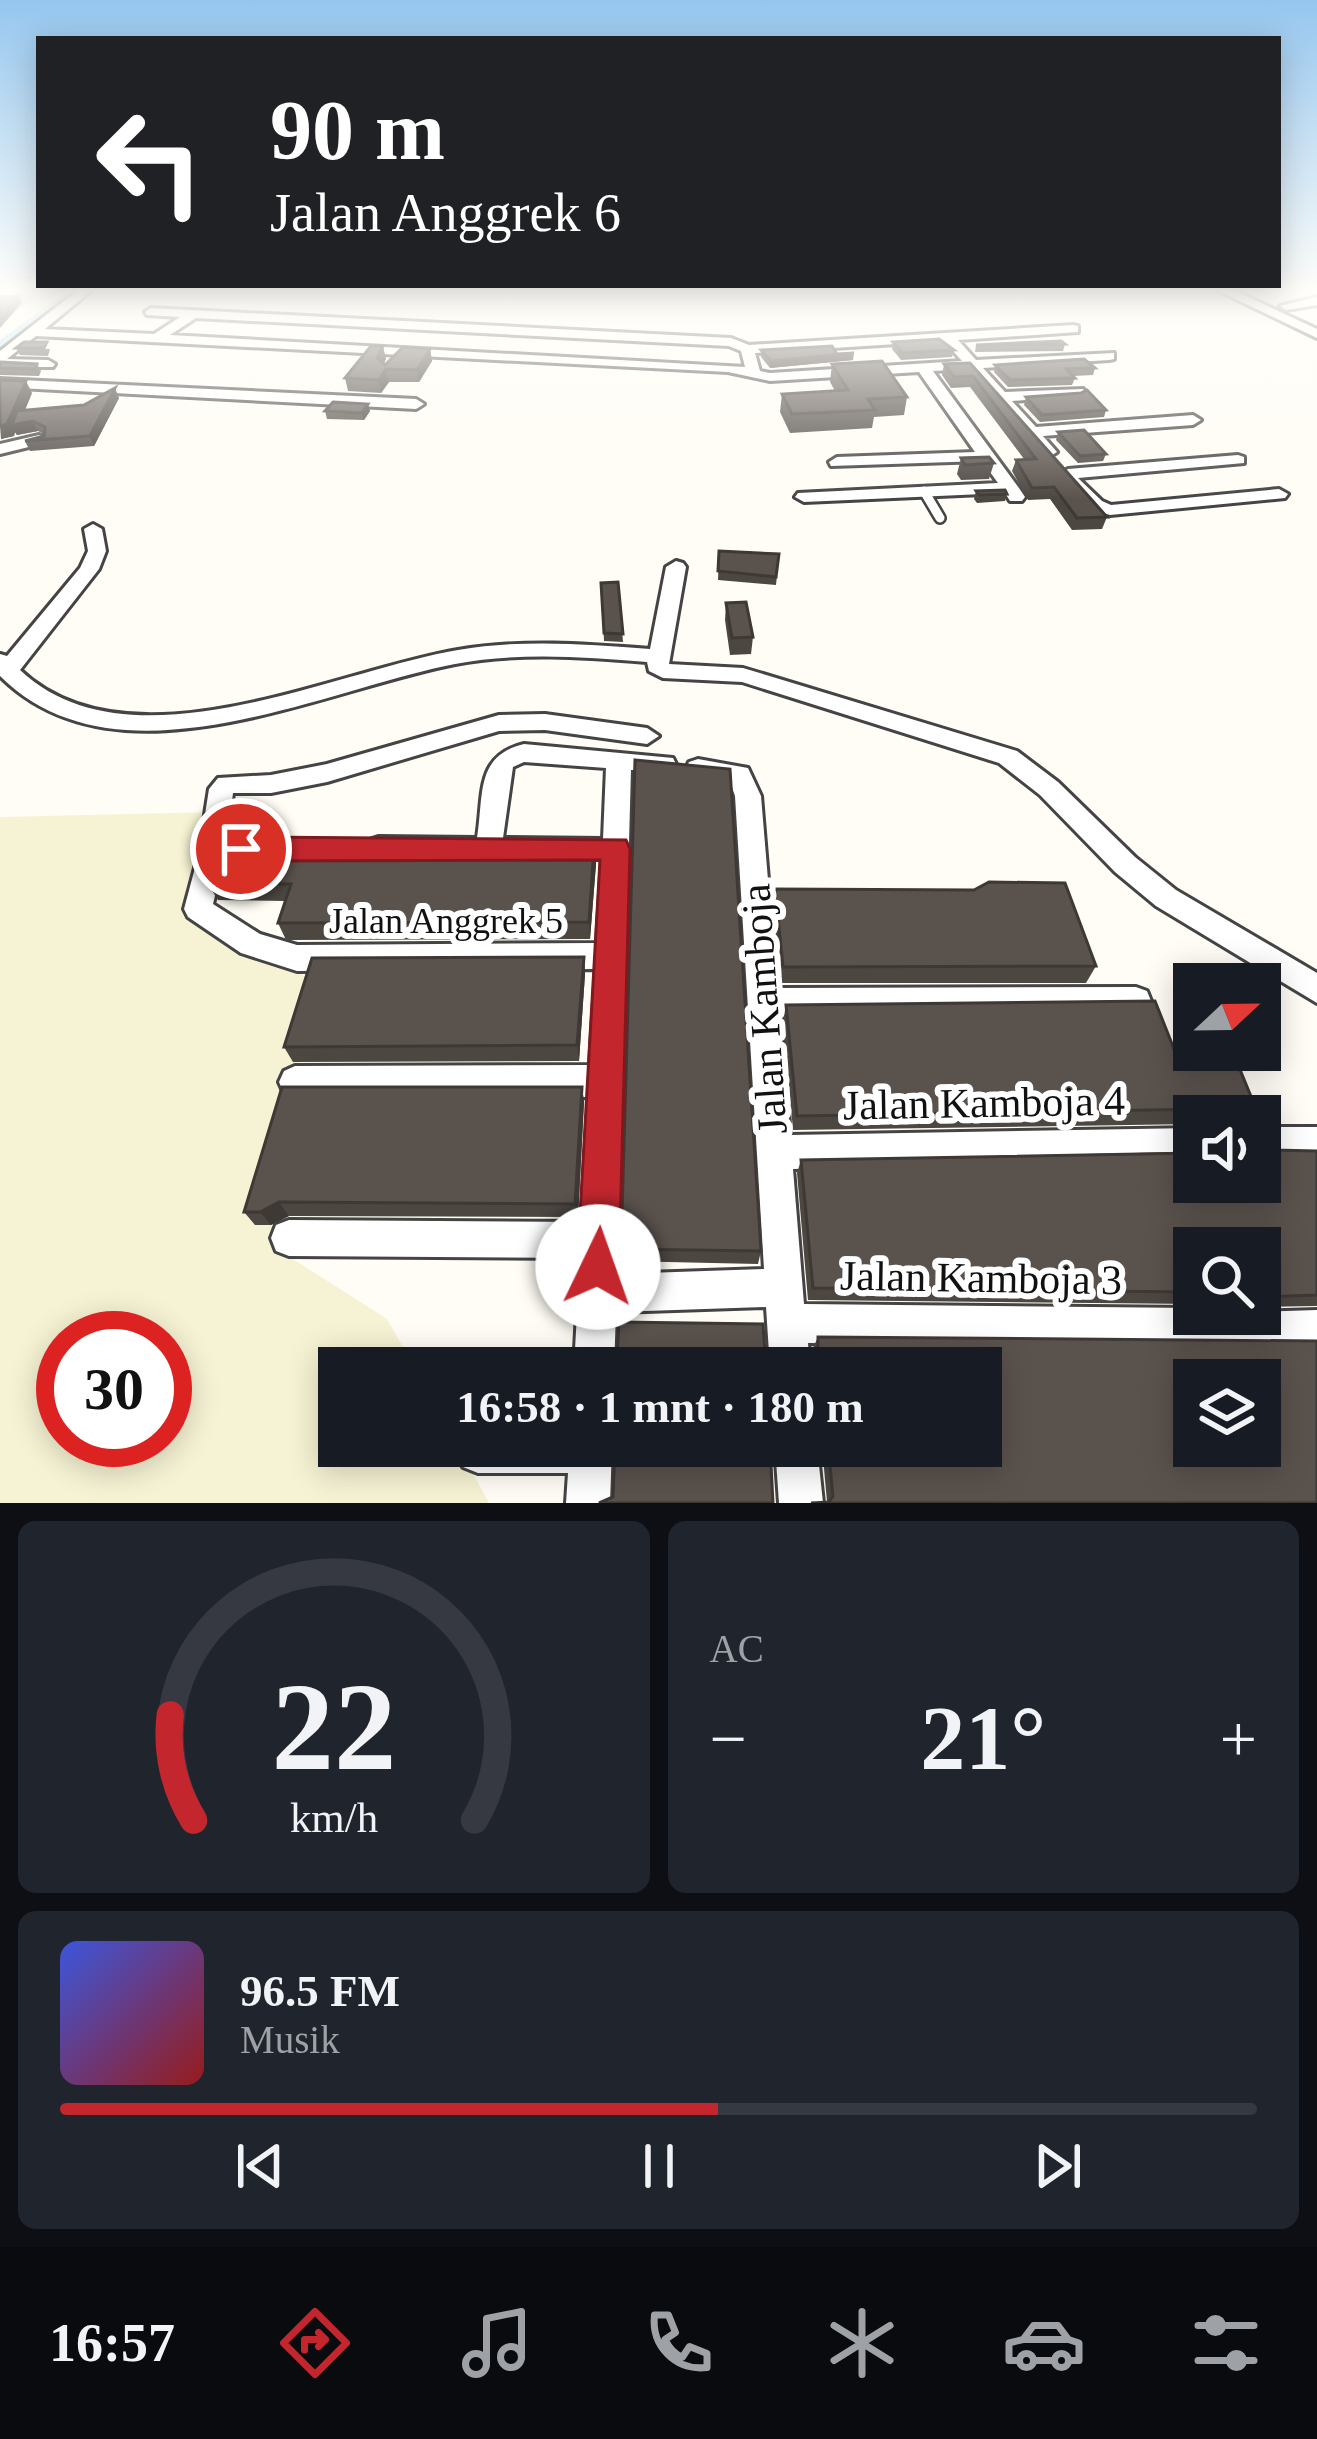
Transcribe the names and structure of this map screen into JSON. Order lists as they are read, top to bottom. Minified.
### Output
{"streets":{"street":["Jalan Anggrek 5","Jalan Kamboja","Jalan Kamboja 4","Jalan Kamboja 3"]},"crossings":[["Jalan Kamboja","Jalan Kamboja 4"],["Jalan Kamboja","Jalan Kamboja 3"]],"north":"right","page":{"turn":["90 m","Jalan Anggrek 6"],"limit":"30","trip":"16:58 · 1 mnt · 180 m","tile":"AC","heat":["−","21°","+"],"song":["96.5 FM","Musik"],"tabs":"16:57","gauge":["22","km/h"]}}
